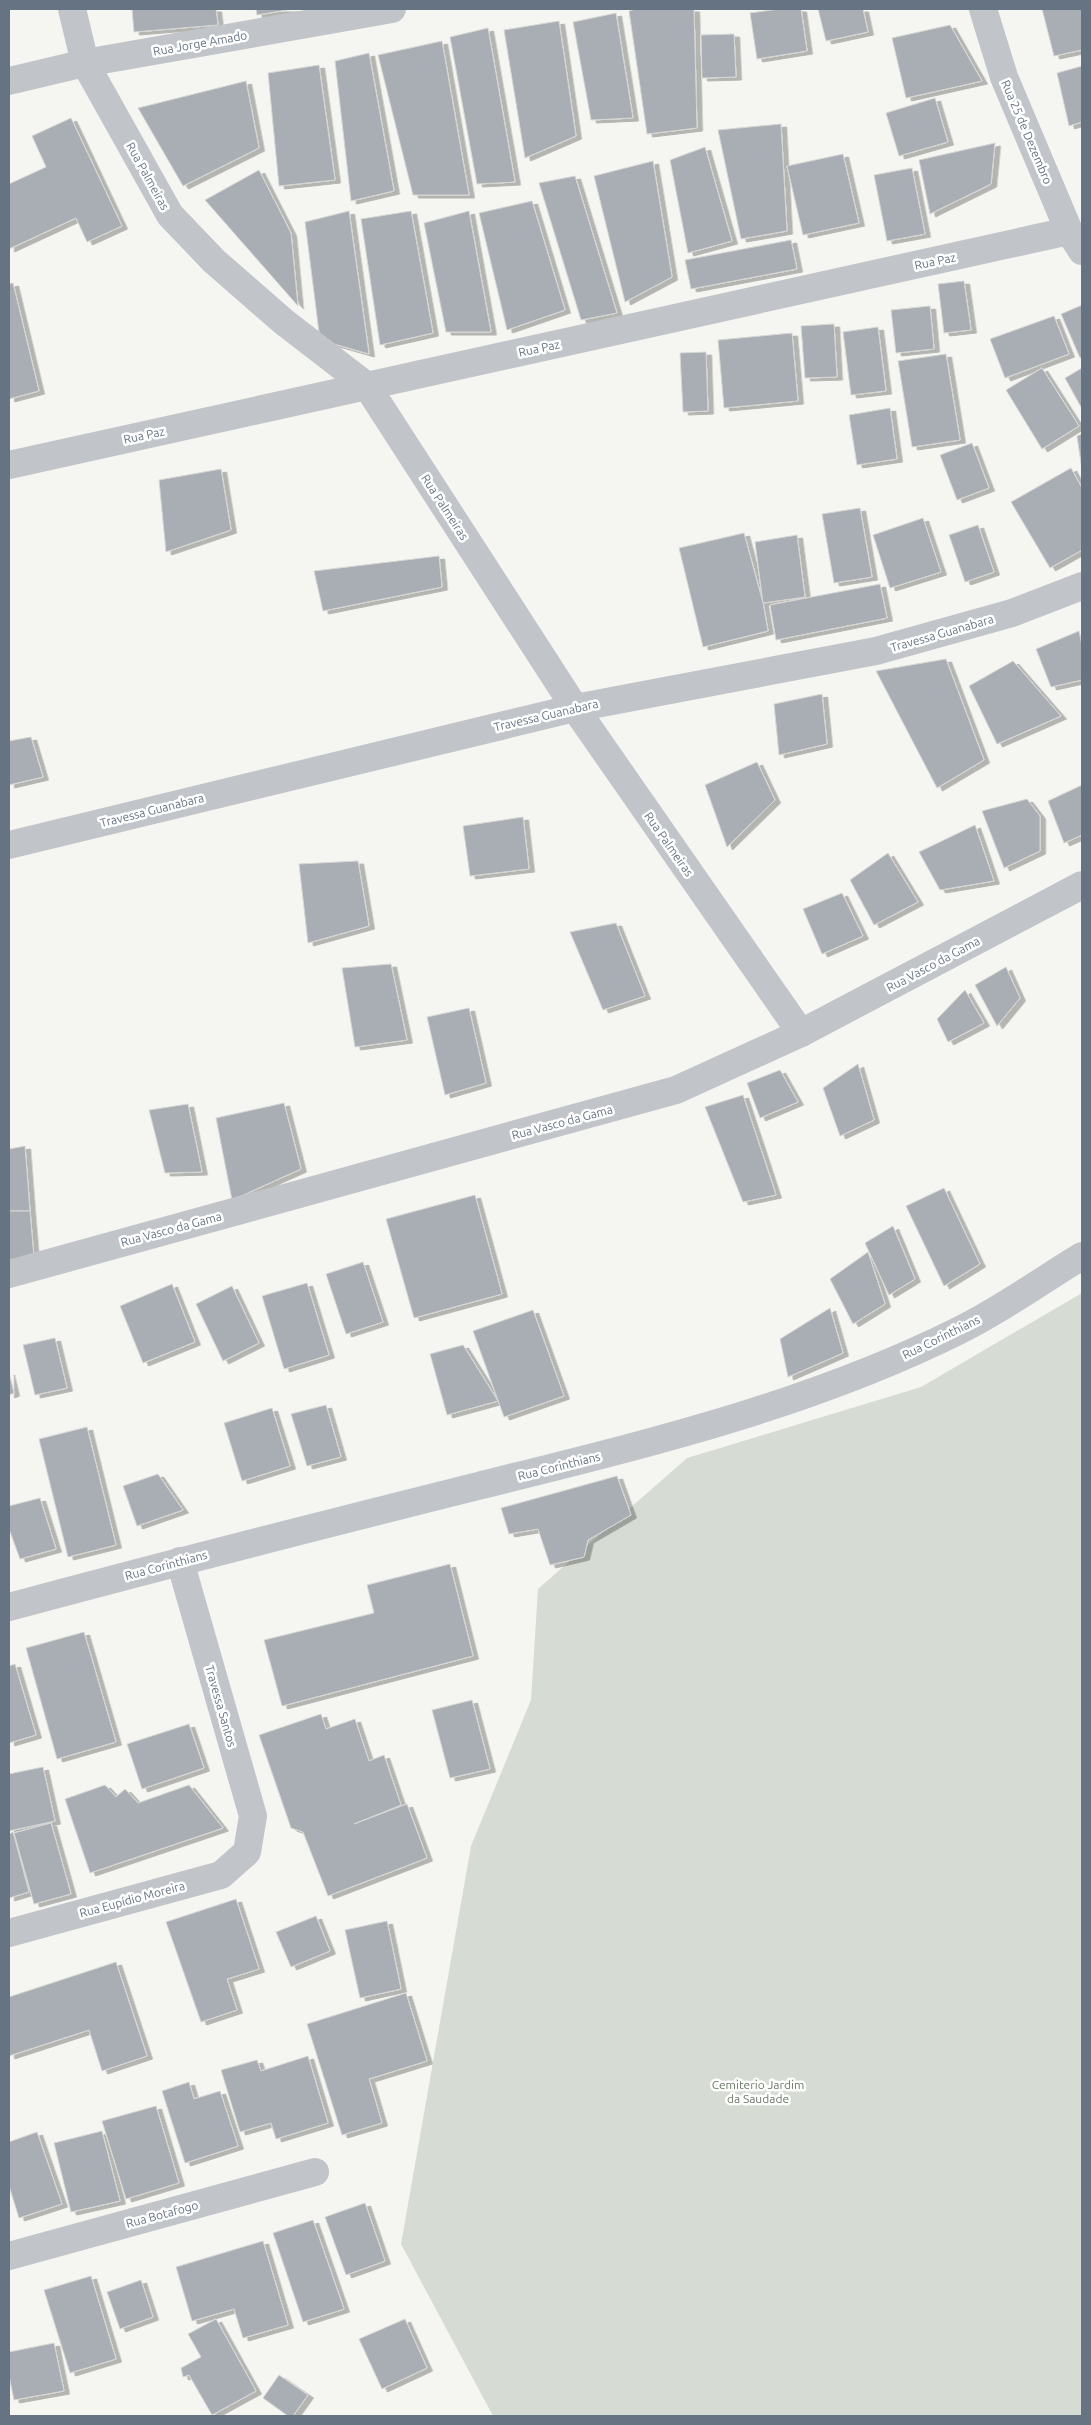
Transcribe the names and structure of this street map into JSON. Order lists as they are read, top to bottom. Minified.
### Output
{"streets":{"street":["Rua Jorge Amado","Rua 25 de Dezembro","Rua Palmeiras","Rua Paz","Travessa Guanabara","Rua Vasco da Gama","Rua Corinthians","Travessa Santos","Rua Eupídio Moreira","Rua Botafogo"]},"crossings":[["Rua Jorge Amado","Rua Palmeiras"],["Rua 25 de Dezembro","Rua Paz"],["Rua Palmeiras","Rua Paz"],["Rua Palmeiras","Travessa Guanabara"],["Rua Palmeiras","Rua Vasco da Gama"],["Rua Corinthians","Travessa Santos"],["Travessa Santos","Rua Eupídio Moreira"]],"parks":["Cemiterio Jardim da Saudade"]}
